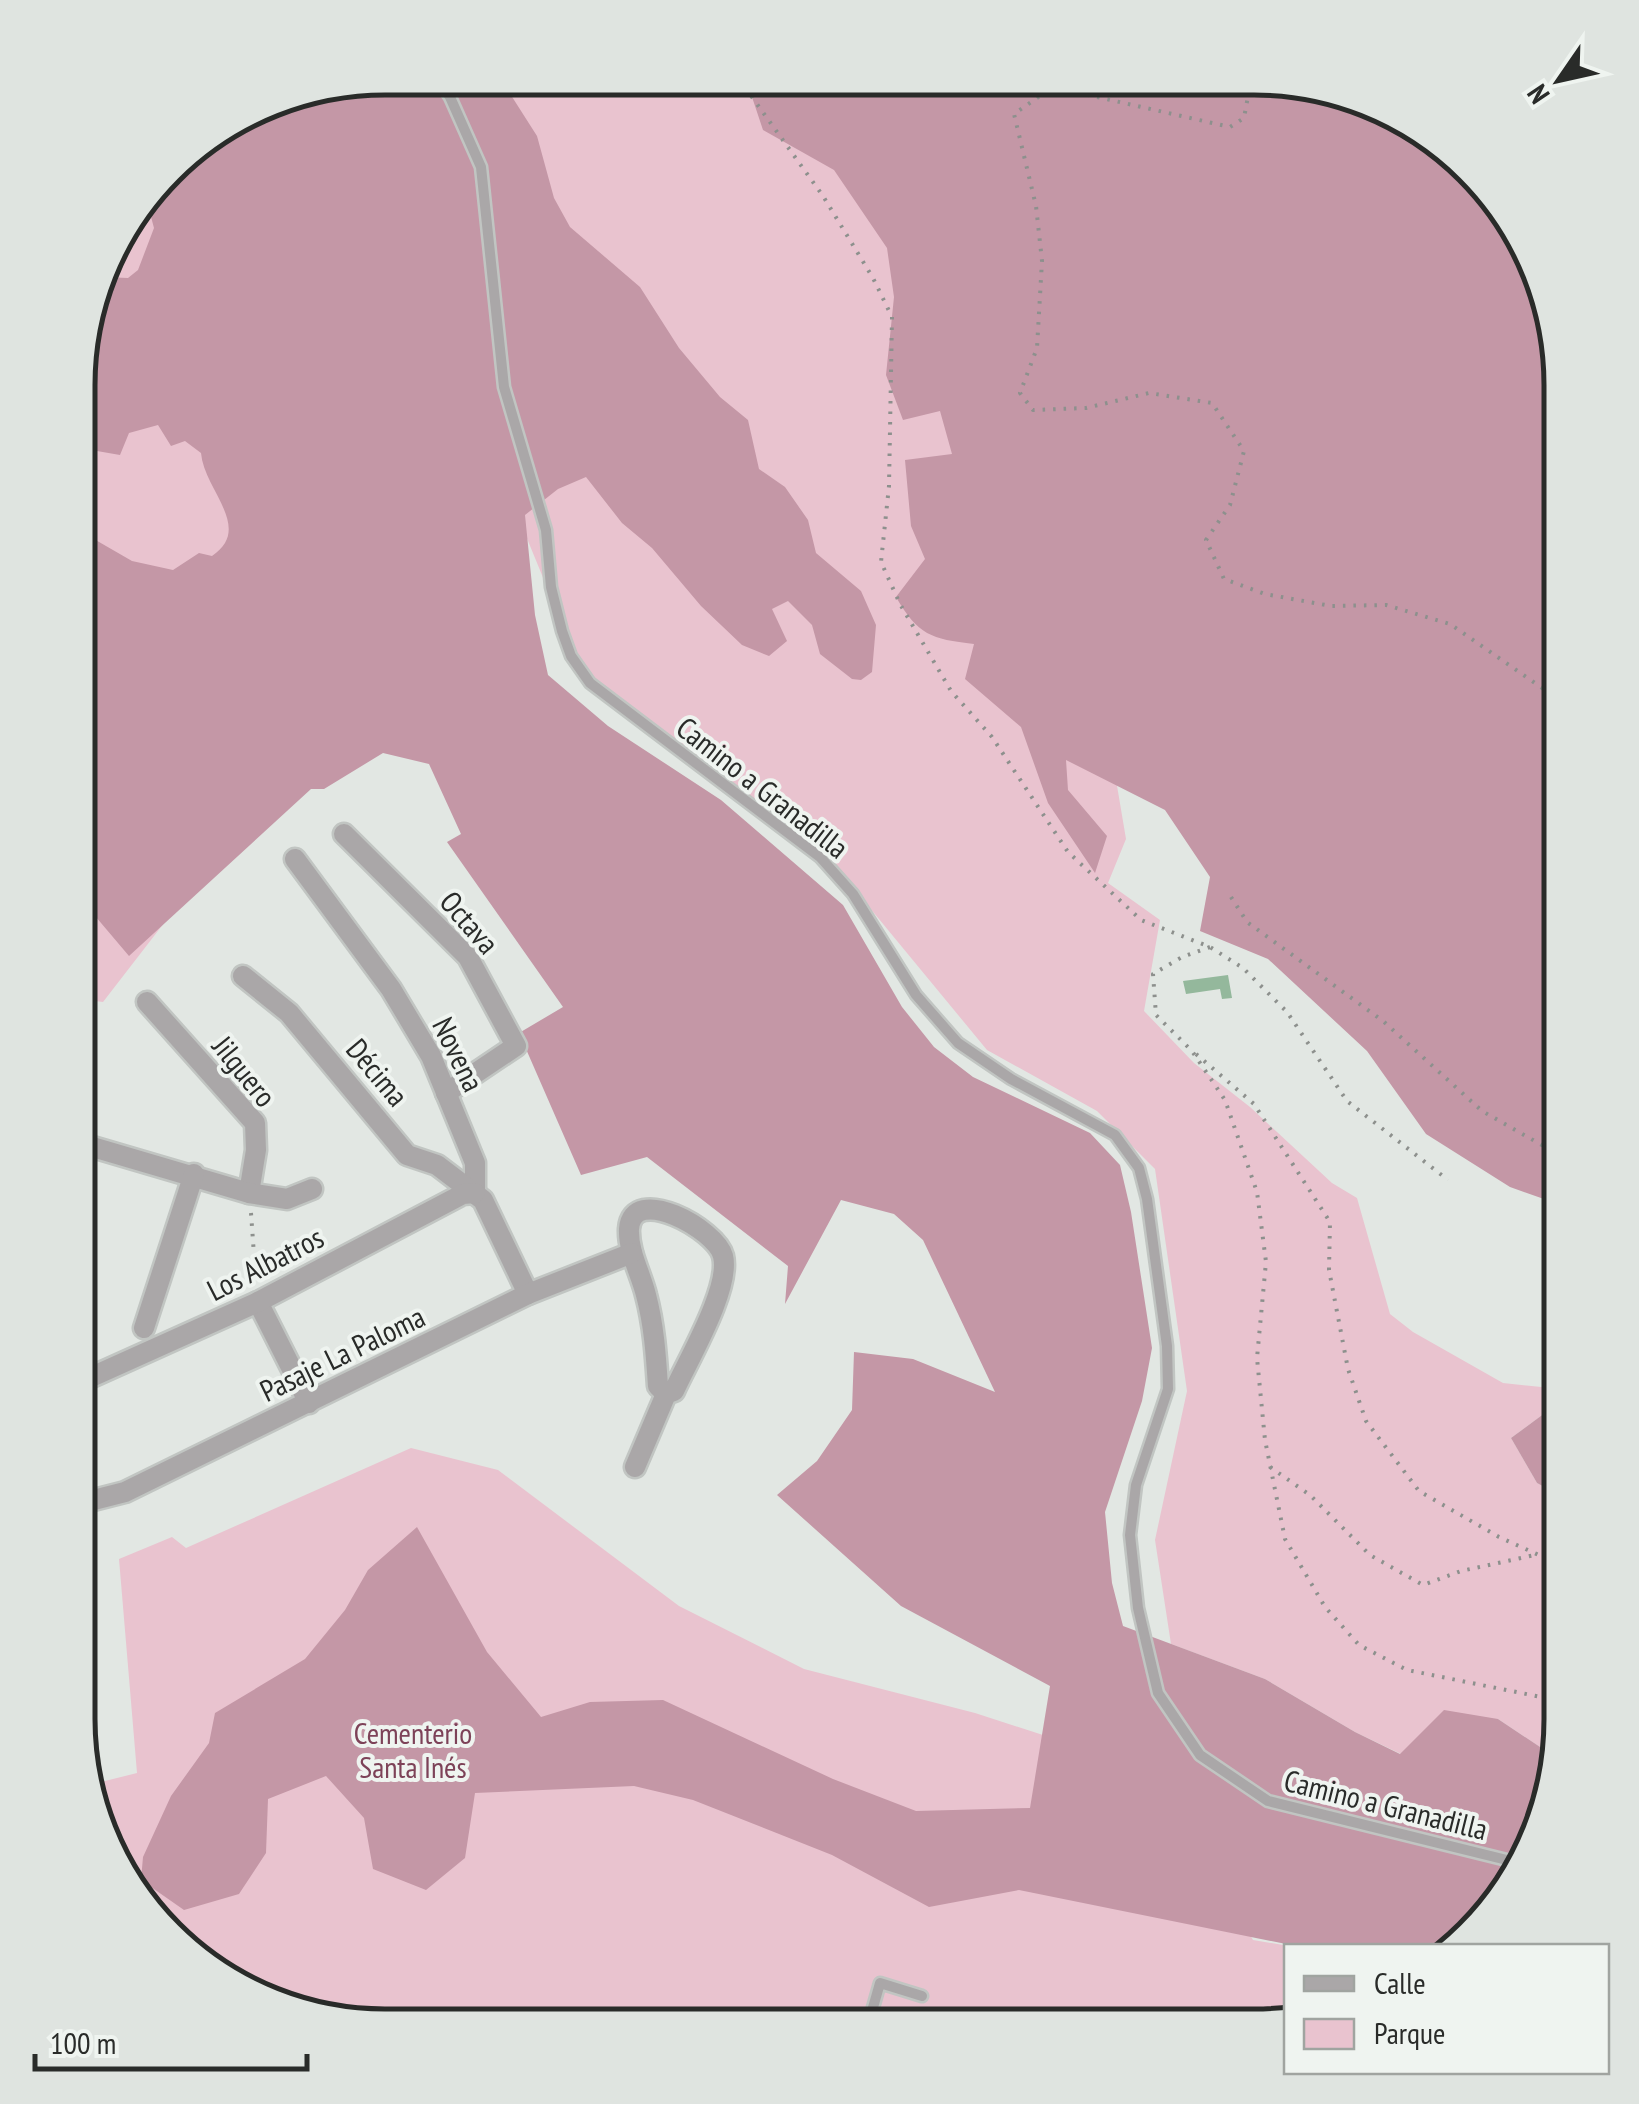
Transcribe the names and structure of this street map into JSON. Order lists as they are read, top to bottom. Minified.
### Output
{"streets":{"street":["Octava","Novena","Jilguero","Décima","Los Albatros","Pasaje La Paloma"],"lane":["Camino a Granadilla"]},"crossings":[["Octava","Novena"],["Novena","Décima"],["Novena","Los Albatros"],["Novena","Pasaje La Paloma"],["Décima","Los Albatros"]],"parks":["Cementerio Santa Inés"],"legend":["Calle","Parque"],"scale_bar":"100 m","north":"bottom left"}
